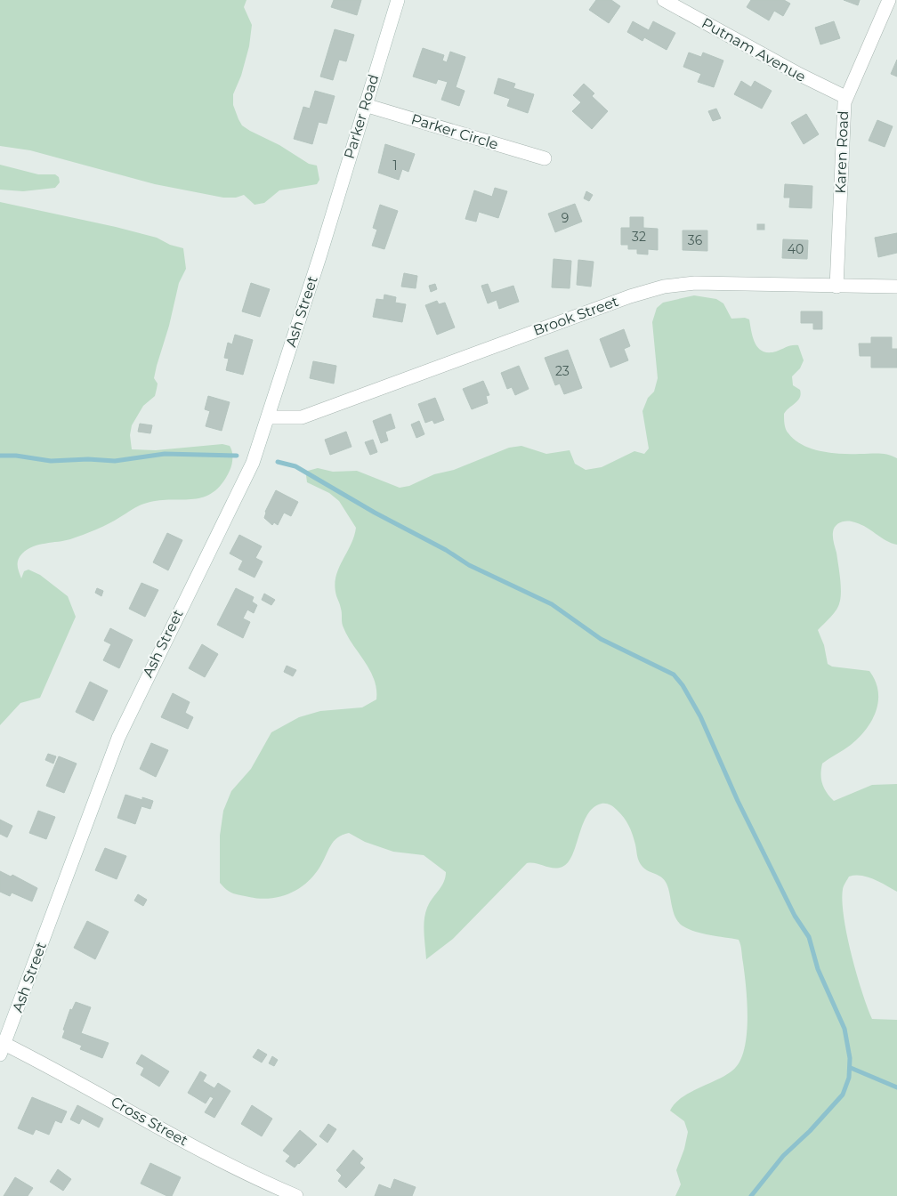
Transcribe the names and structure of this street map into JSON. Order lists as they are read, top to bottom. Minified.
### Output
{"streets":{"street":["Putnam Avenue","Parker Road","Parker Circle","Karen Road","Ash Street","Brook Street","Cross Street"]},"crossings":[["Putnam Avenue","Karen Road"],["Parker Road","Parker Circle"],["Parker Road","Ash Street"],["Karen Road","Brook Street"],["Ash Street","Brook Street"],["Ash Street","Cross Street"]],"house_numbers":["1","9","32","36","40","23"]}
